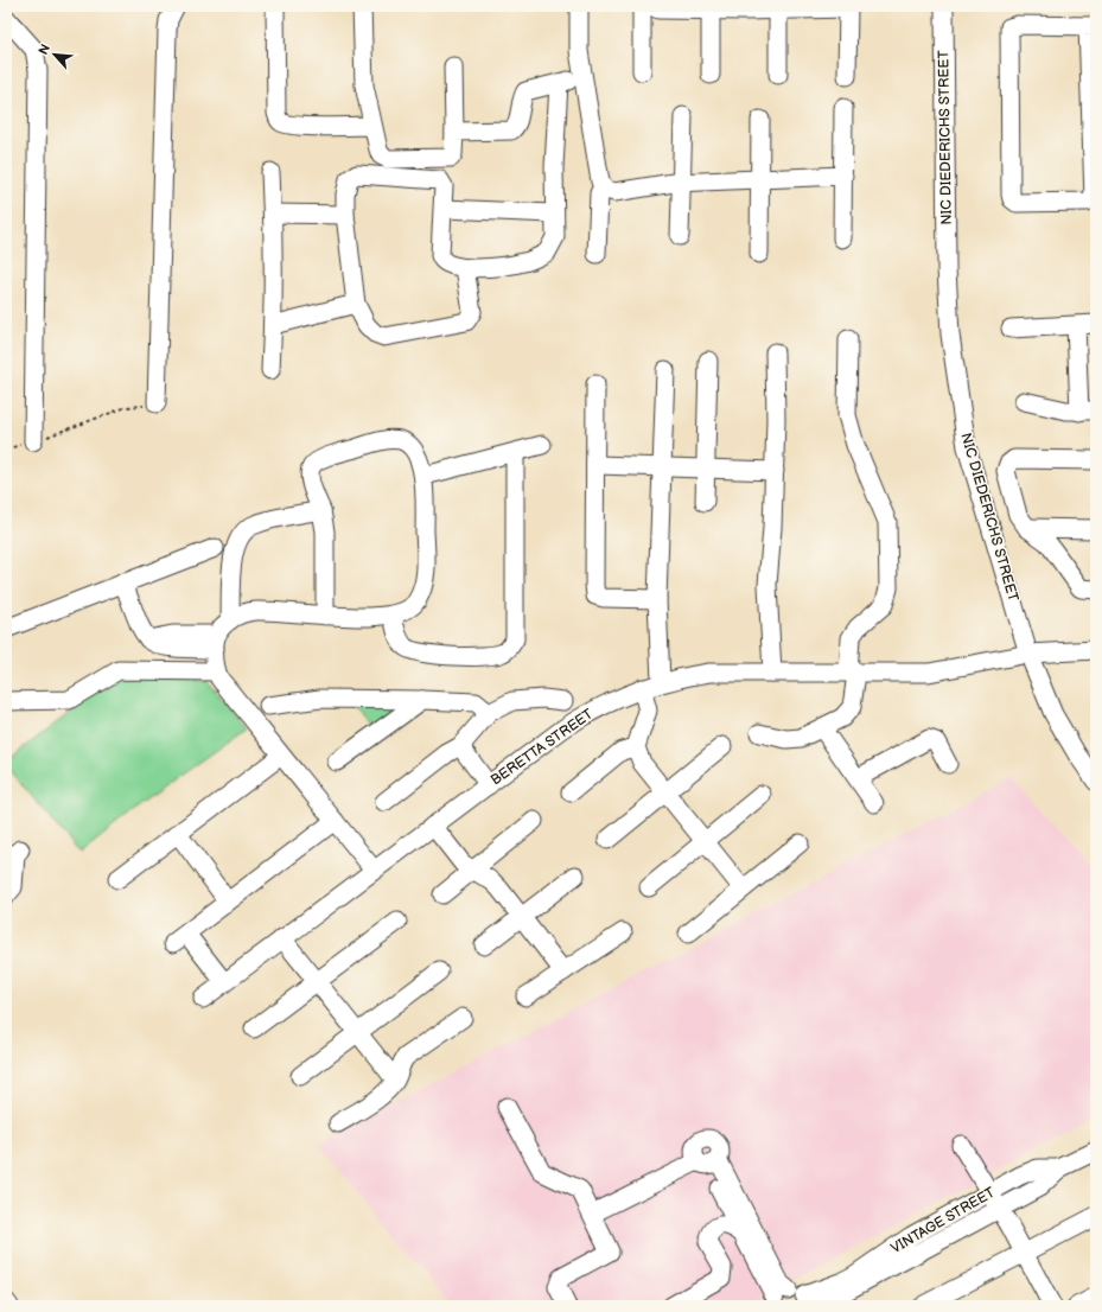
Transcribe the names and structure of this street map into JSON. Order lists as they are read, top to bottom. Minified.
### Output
{"streets":{"street":["NIC DIEDERICHS STREET","BERETTA STREET","VINTAGE STREET"]},"crossings":[["NIC DIEDERICHS STREET","BERETTA STREET"]],"north":"top left"}
